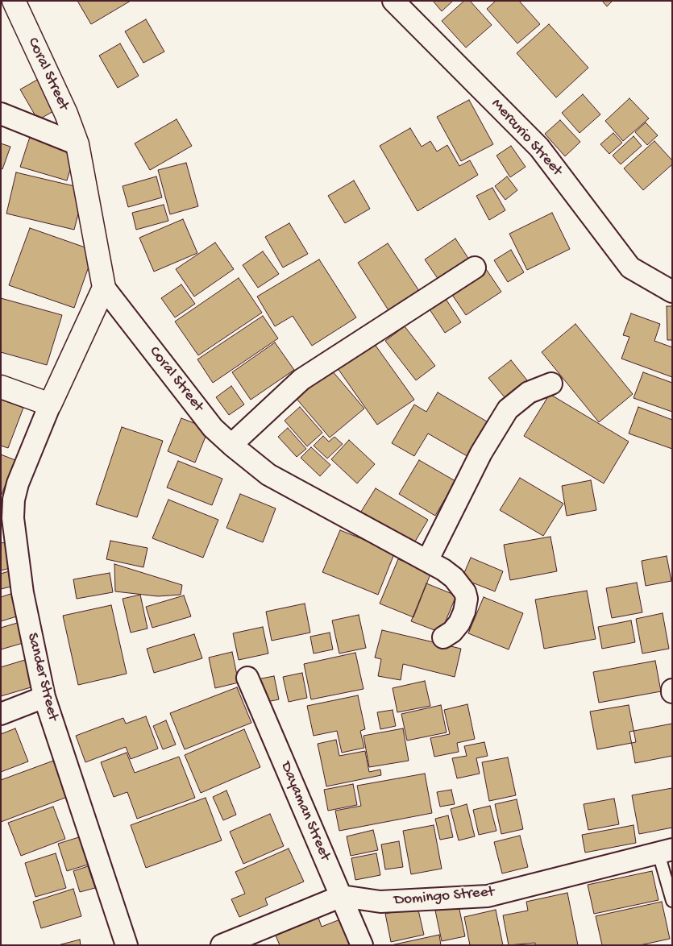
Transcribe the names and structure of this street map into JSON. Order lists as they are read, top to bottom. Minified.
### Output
{"streets":{"street":["Coral Street","Mercurio Street","Sander Street","Dayaman Street","Domingo Street"]},"crossings":[["Dayaman Street","Domingo Street"]]}
